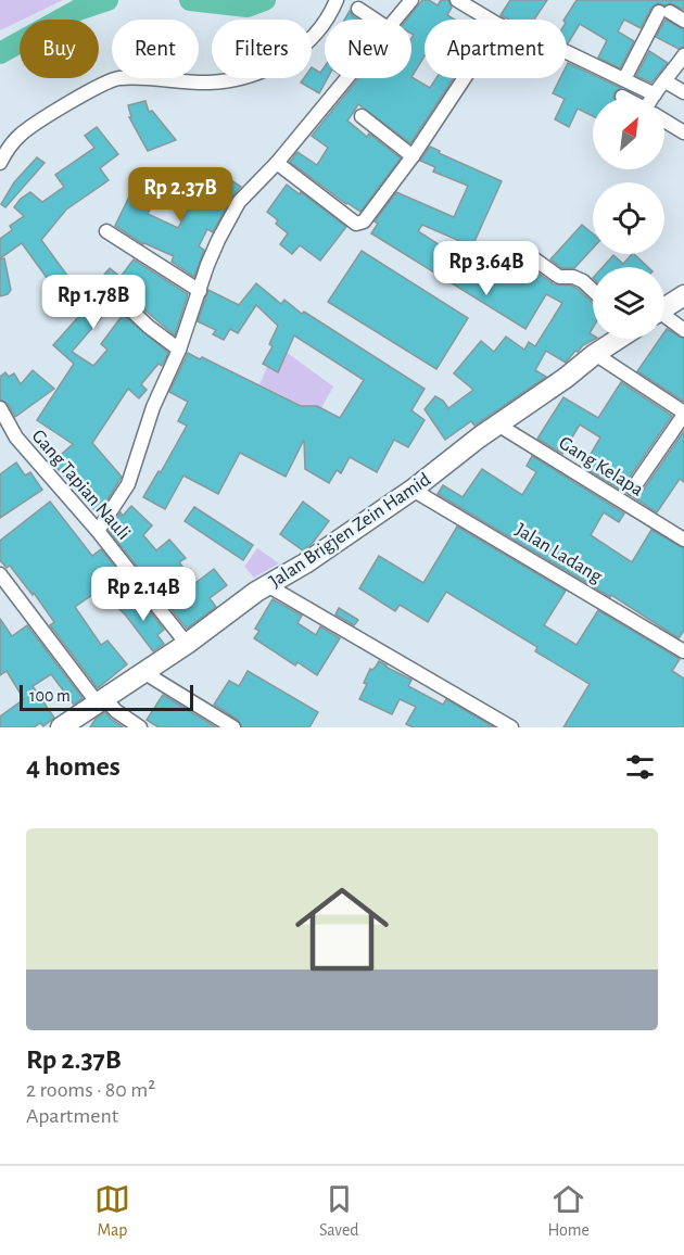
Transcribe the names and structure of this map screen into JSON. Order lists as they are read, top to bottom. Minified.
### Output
{"streets":{"main road":["Jalan Brigjen Zein Hamid"],"street":["Gang Kelapa","Gang Tapian Nauli","Jalan Ladang"]},"crossings":[["Gang Kelapa","Jalan Brigjen Zein Hamid"],["Gang Tapian Nauli","Jalan Brigjen Zein Hamid"],["Jalan Brigjen Zein Hamid","Jalan Ladang"]],"scale_bar":"100 m","north":"top right","page":{"chip":["Buy","Rent","Filters","New","Apartment"],"price":["Rp 2.37B","Rp 3.64B","Rp 1.78B","Rp 2.14B"],"scale":"100 m","heading":"4 homes","list":[{"name":"Rp 2.37B","note":"2 rooms · 80 m² · Apartment"}],"tabs":["Map","Saved","Home"]}}
